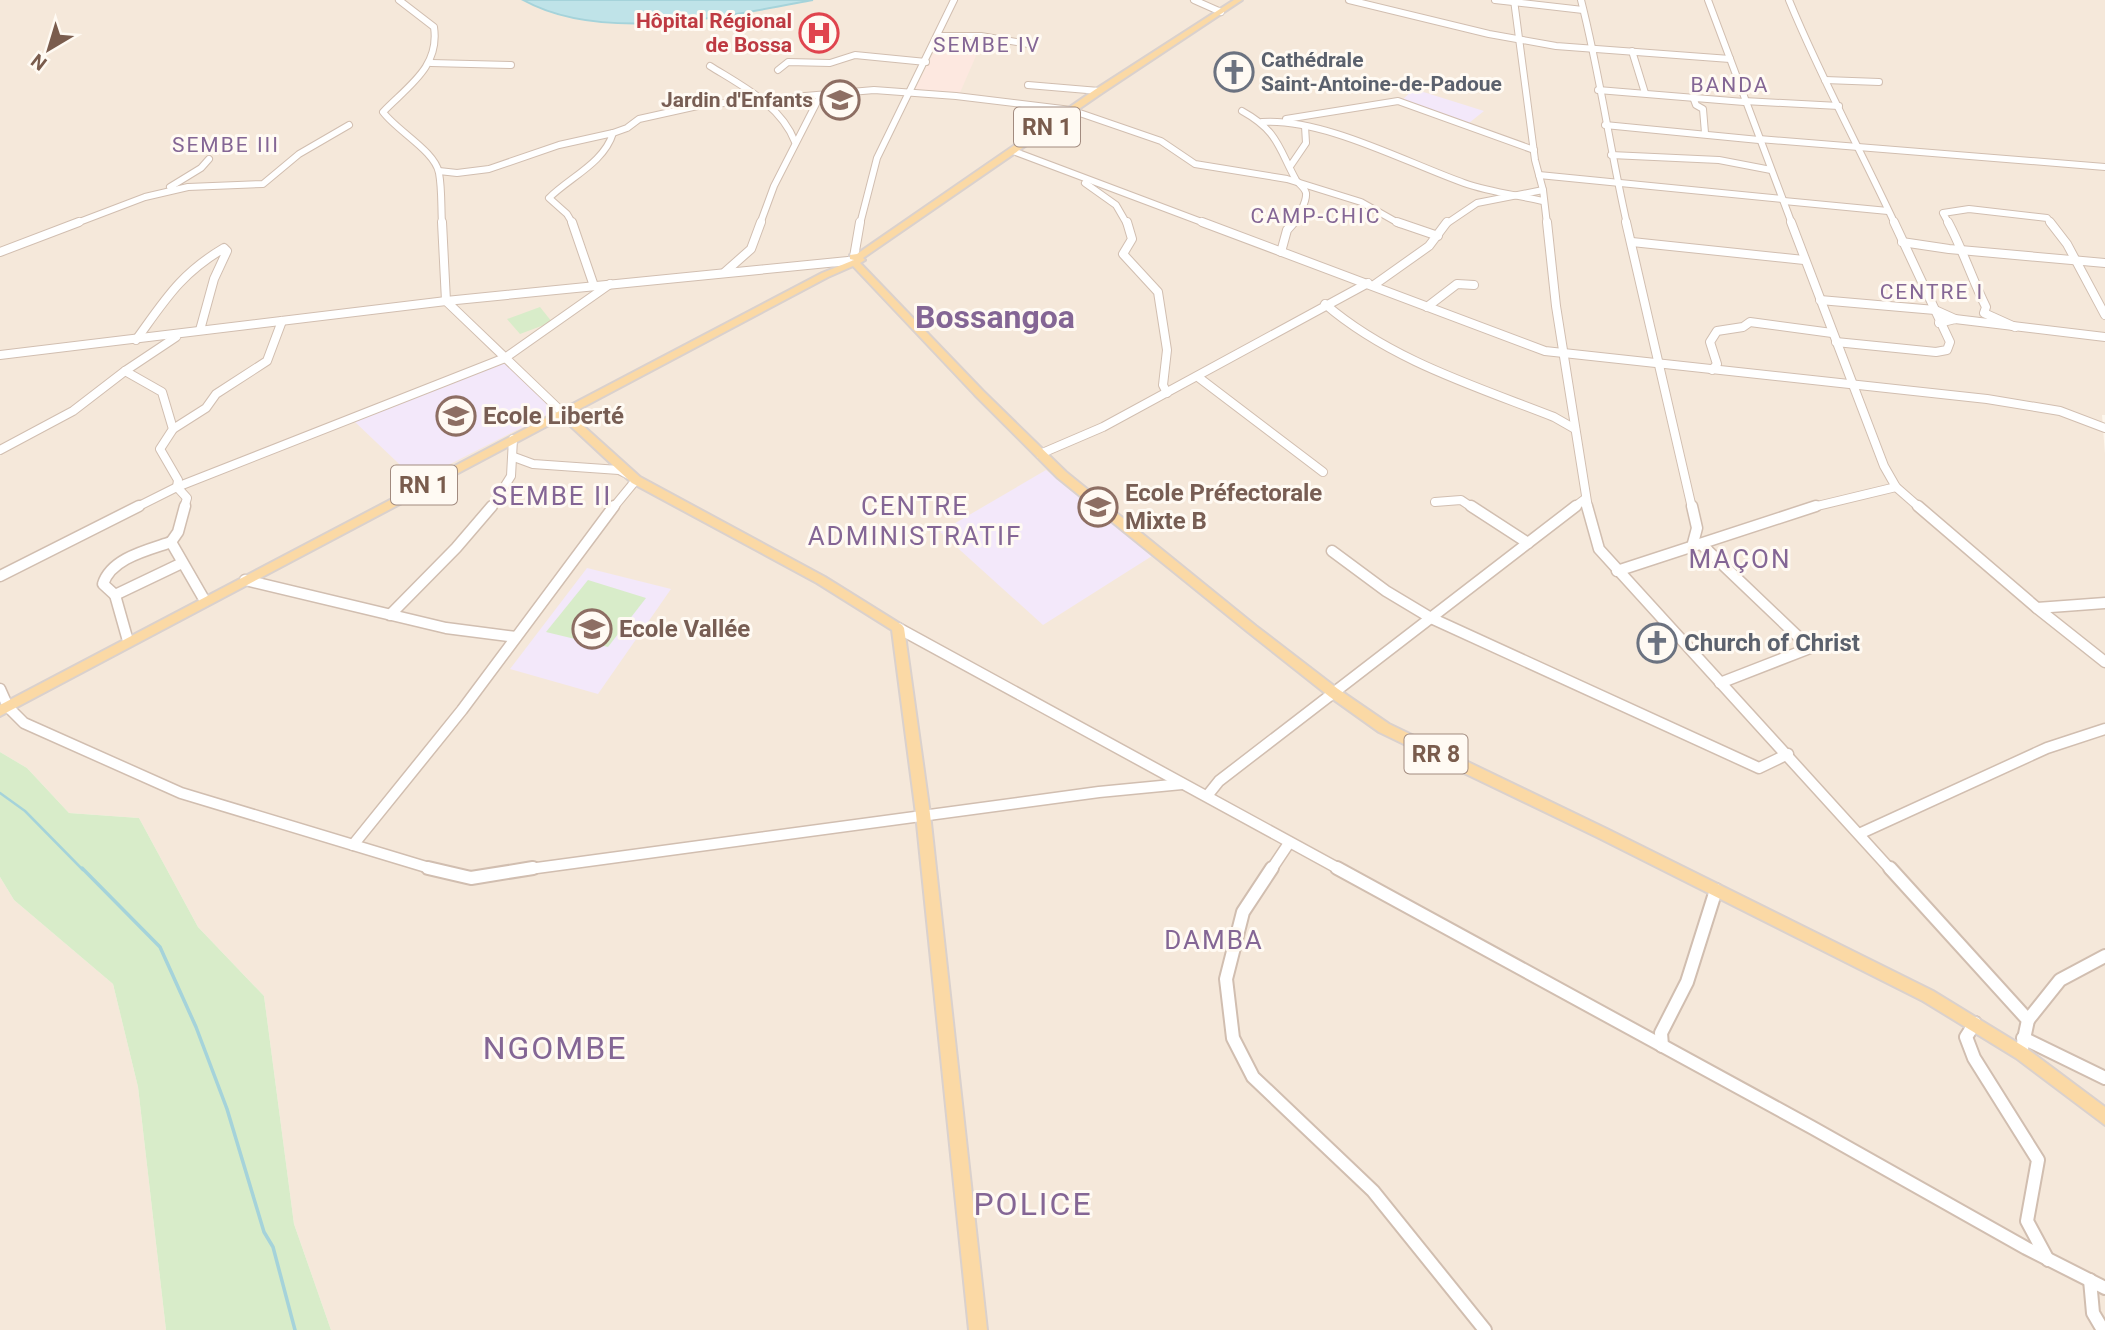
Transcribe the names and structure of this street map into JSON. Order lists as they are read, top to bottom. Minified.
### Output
{"streets":{"main road":["RN 1","RR 8"]},"crossings":[["RN 1","RR 8"]],"districts":["SEMBE IV","BANDA","SEMBE III","CAMP-CHIC","CENTRE I","Bossangoa","SEMBE II","CENTRE ADMINISTRATIF","MAÇON","DAMBA","NGOMBE","POLICE"],"places":{"hospital":["Hôpital Régional de Bossa"],"church":["Cathédrale Saint-Antoine-de-Padoue","Church of Christ"],"school or university":["Jardin d'Enfants","Ecole Liberté","Ecole Préfectorale Mixte B","Ecole Vallée"]},"north":"bottom left"}
